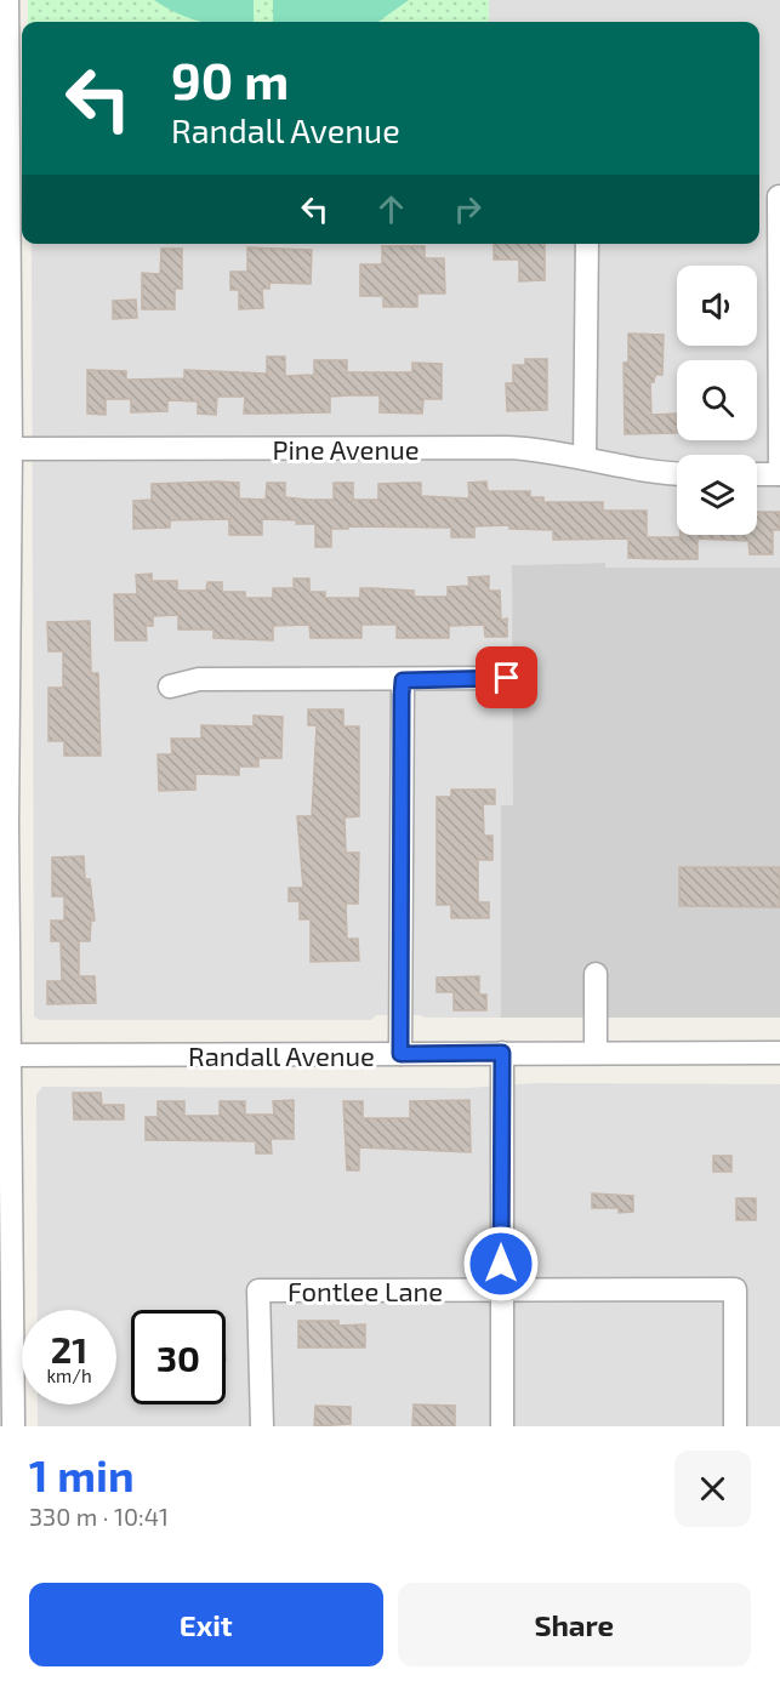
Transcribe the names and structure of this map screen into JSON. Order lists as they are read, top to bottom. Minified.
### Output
{"streets":{"street":["Pine Avenue","Randall Avenue","Fontlee Lane"]},"page":{"turn":["90 m","Randall Avenue"],"speed":"21 km/h","limit":"30","heading":["1 min","330 m · 10:41"],"buttons":["Exit","Share"]}}
